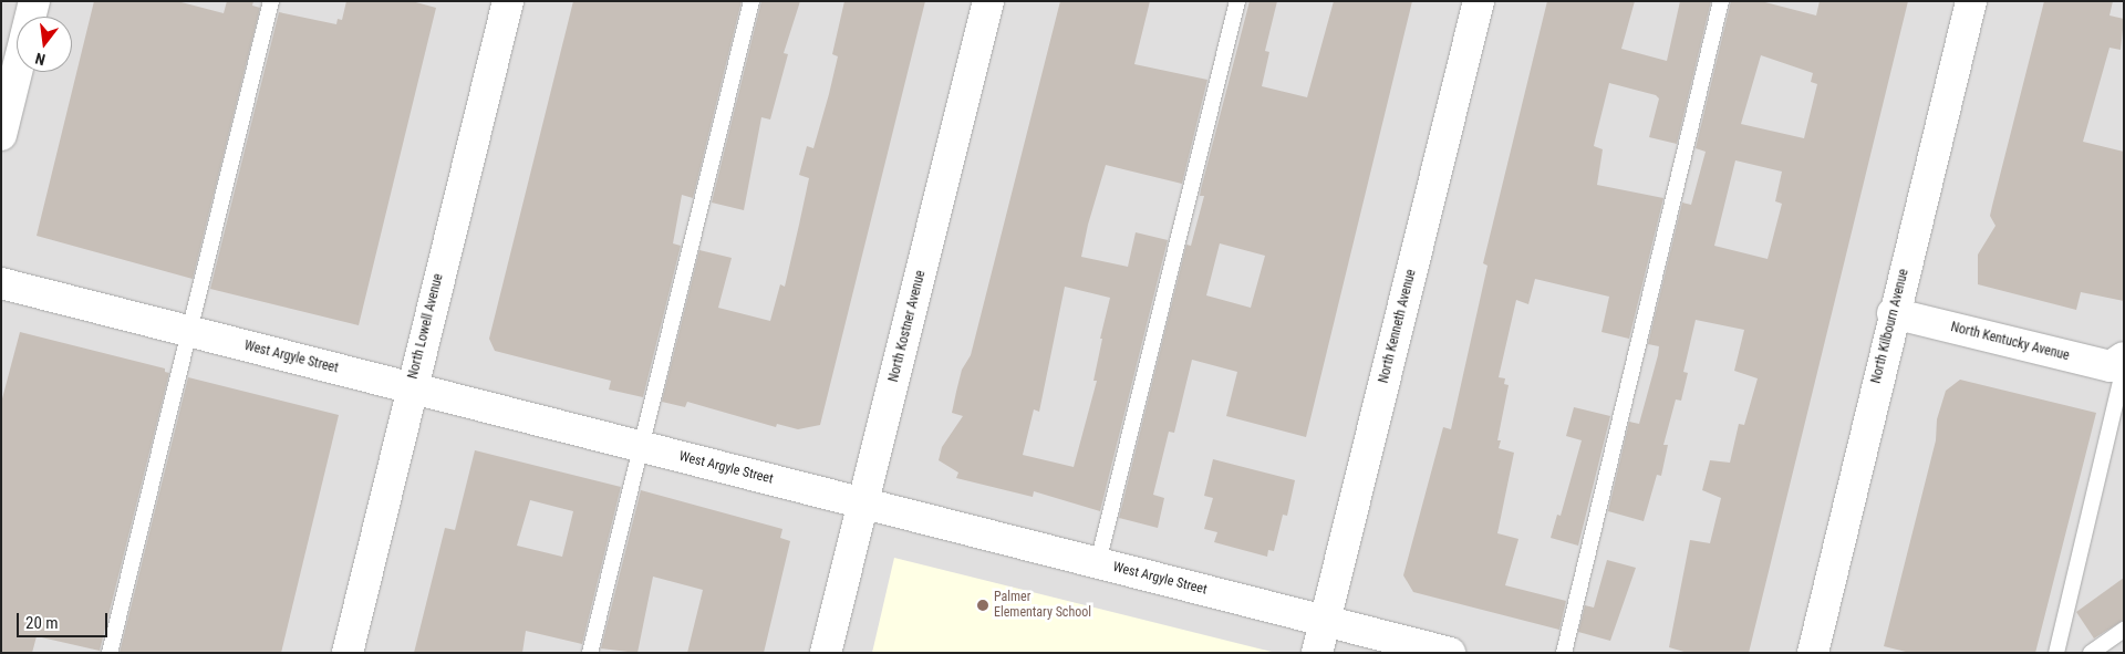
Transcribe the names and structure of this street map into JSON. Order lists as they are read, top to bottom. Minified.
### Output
{"streets":{"street":["North Lowell Avenue","North Kostner Avenue","North Kenneth Avenue","North Kilbourn Avenue","North Kentucky Avenue","West Argyle Street"]},"crossings":[["North Lowell Avenue","West Argyle Street"],["North Kostner Avenue","West Argyle Street"],["North Kenneth Avenue","West Argyle Street"],["North Kilbourn Avenue","North Kentucky Avenue"]],"places":["Palmer Elementary School"],"scale_bar":"20 m","north":"bottom"}
